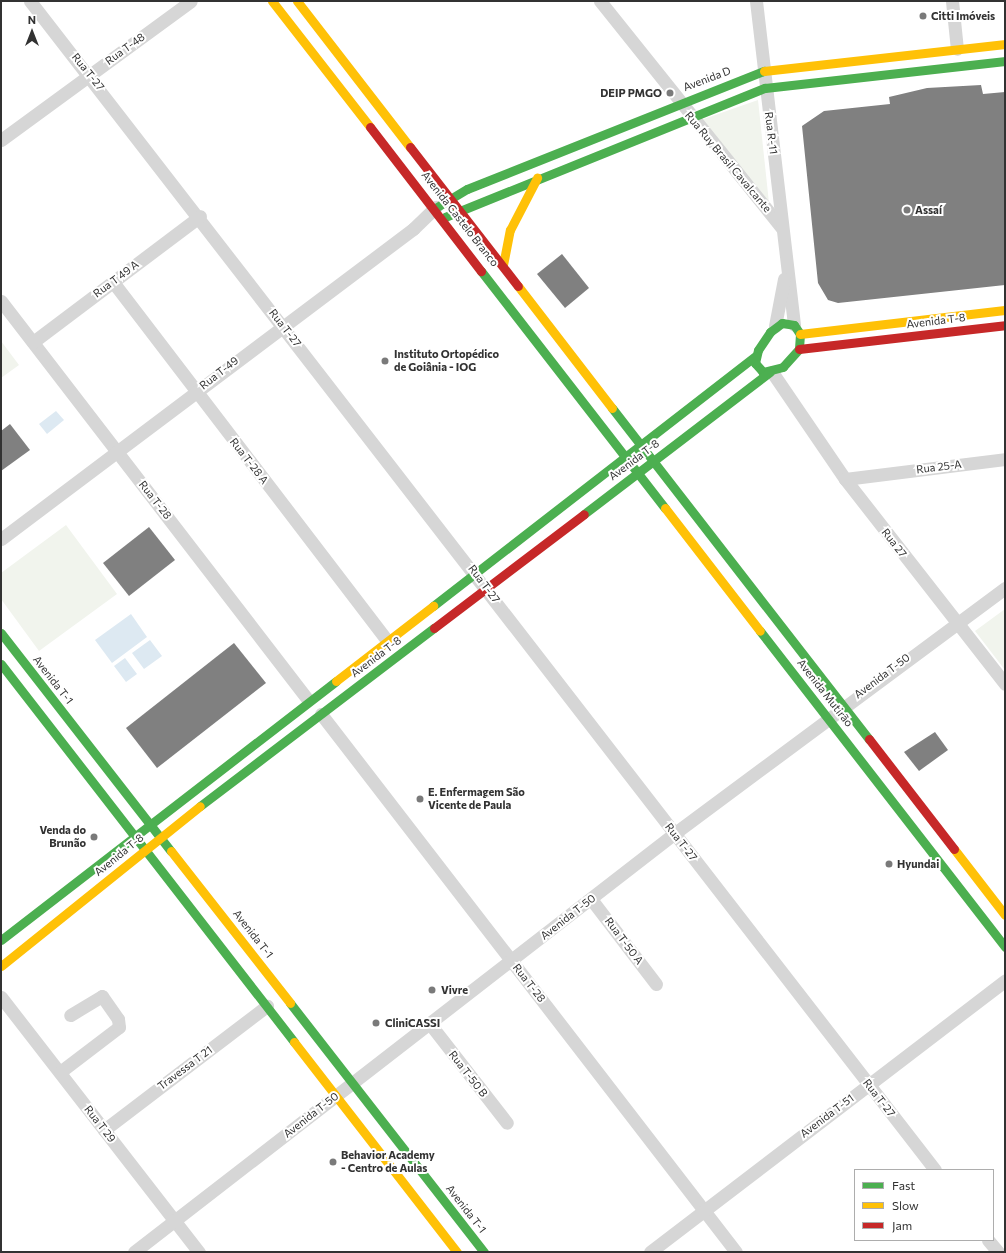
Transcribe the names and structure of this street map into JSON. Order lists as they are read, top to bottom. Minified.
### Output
{"streets":{"main road":["Avenida D","Avenida Castelo Branco","Avenida T-8","Avenida T-1","Avenida Mutirão"],"street":["Rua T-48","Rua T-27","Rua R-11","Rua Ruy Brasil Cavalcante","Rua T 49 A","Rua T-49","Rua T-28 A","Rua 25-A","Rua T-28","Rua 27","Avenida T-50","Rua T-50 A","Travessa T 21","Rua T-50 B","Avenida T-51","Rua T 29"]},"crossings":[["Rua T-48","Rua T-27"],["Rua T-27","Rua T 49 A"],["Rua T-27","Avenida T-8"],["Rua T-27","Rua T-49"],["Rua T-27","Avenida T-50"],["Rua T-27","Avenida T-51"],["Avenida D","Rua R-11"],["Avenida D","Rua Ruy Brasil Cavalcante"],["Avenida D","Avenida Castelo Branco"],["Avenida D","Rua T-49"],["Rua R-11","Rua Ruy Brasil Cavalcante"],["Rua R-11","Avenida T-8"],["Avenida Castelo Branco","Avenida T-8"],["Avenida Castelo Branco","Rua T-49"],["Avenida Castelo Branco","Avenida Mutirão"],["Rua T 49 A","Rua T-28 A"],["Rua T 49 A","Rua T-28"],["Avenida T-8","Rua T-28 A"],["Avenida T-8","Rua T-28"],["Avenida T-8","Rua 27"],["Avenida T-8","Avenida T-1"],["Avenida T-8","Avenida Mutirão"],["Rua T-49","Rua T-28 A"],["Rua T-49","Rua T-28"],["Rua 25-A","Rua 27"],["Rua T-28","Avenida T-50"],["Rua T-28","Avenida T-51"],["Rua 27","Avenida T-50"],["Avenida T-50","Avenida T-1"],["Avenida T-50","Avenida Mutirão"],["Avenida T-50","Rua T-50 A"],["Avenida T-50","Rua T-50 B"],["Avenida T-50","Rua T 29"],["Travessa T 21","Rua T 29"]],"places":["Citti Imóveis","DEIP PMGO","Assaí","Instituto Ortopédico de Goiânia - IOG","E. Enfermagem São Vicente de Paula","Venda do Brunão","Hyundai","Vivre","CliniCASSI","Behavior Academy - Centro de Aulas"],"legend":["Fast","Slow","Jam"],"north":"top"}
